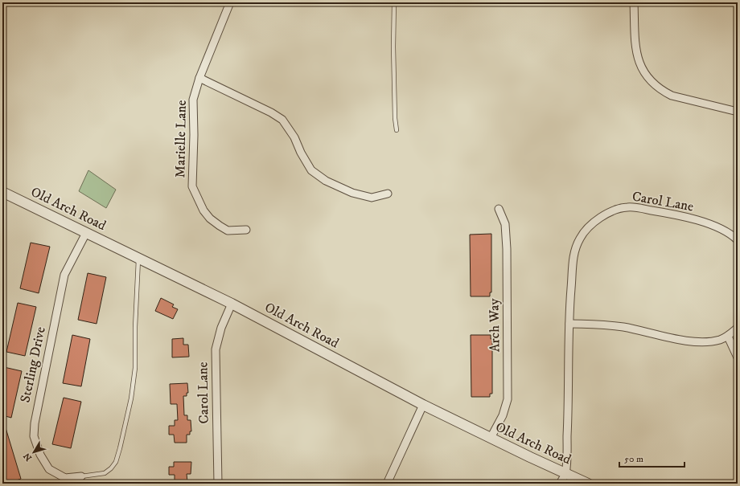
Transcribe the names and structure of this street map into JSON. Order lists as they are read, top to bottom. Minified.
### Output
{"streets":{"street":["Marielle Lane","Carol Lane","Old Arch Road","Arch Way","Sterling Drive"]},"crossings":[["Carol Lane","Old Arch Road"],["Old Arch Road","Arch Way"],["Old Arch Road","Sterling Drive"]],"scale_bar":"50 m","north":"bottom left"}
